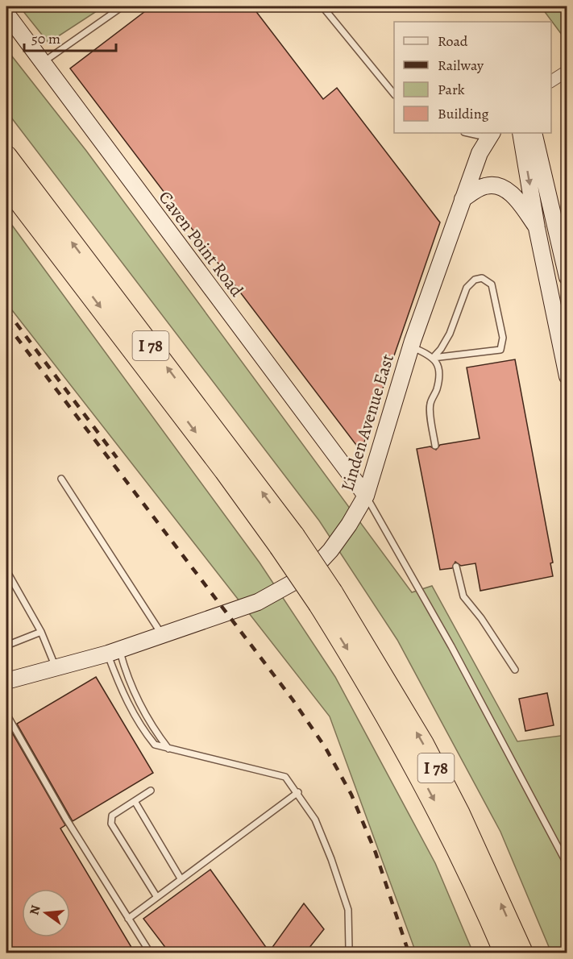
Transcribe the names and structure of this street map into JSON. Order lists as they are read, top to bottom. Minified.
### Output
{"streets":{"highway":["I 78"],"street":["Caven Point Road","Linden Avenue East"]},"crossings":[["Caven Point Road","Linden Avenue East"]],"legend":["Road","Railway","Park","Building"],"scale_bar":"50 m","north":"left"}
